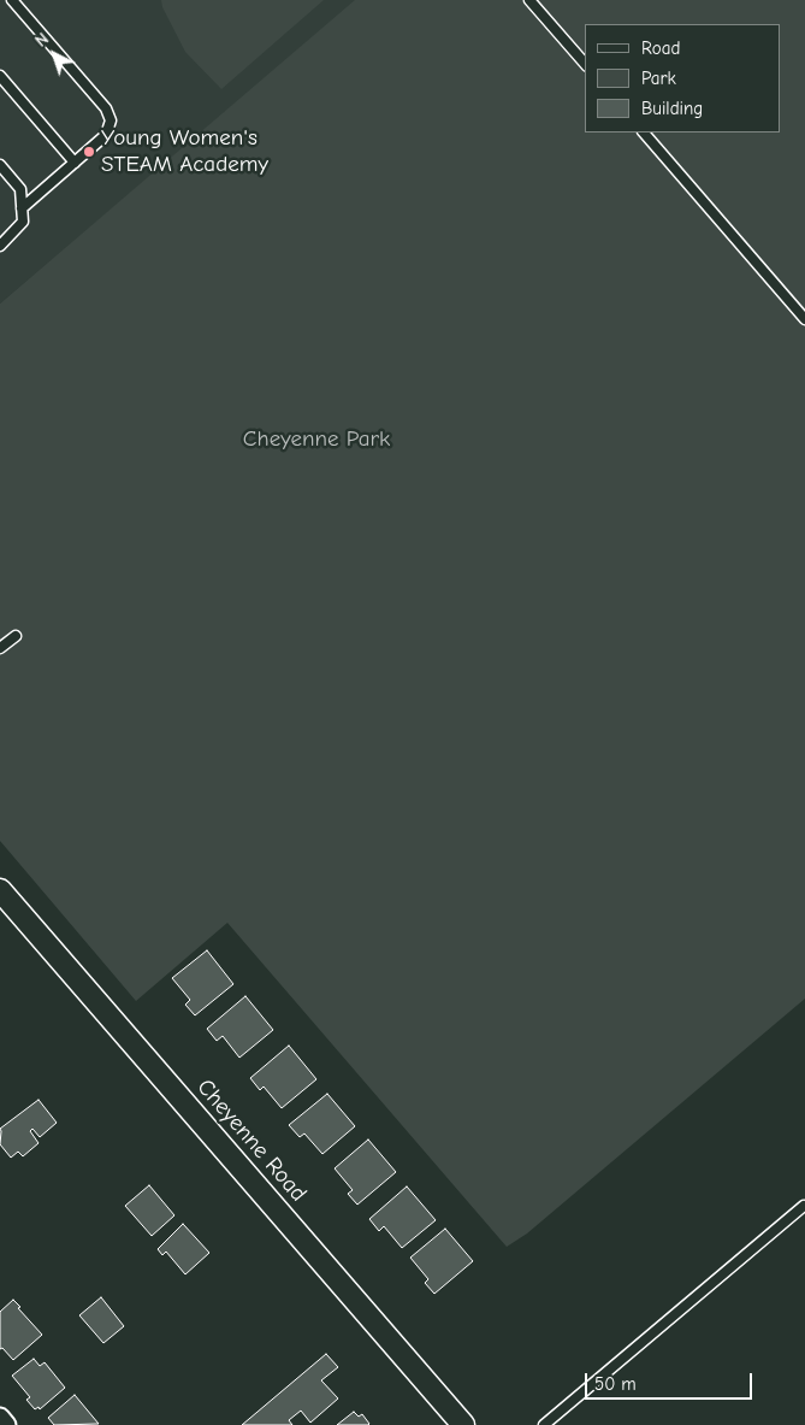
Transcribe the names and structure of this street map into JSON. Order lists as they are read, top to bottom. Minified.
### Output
{"streets":{"street":["Cheyenne Road"]},"parks":["Cheyenne Park"],"places":["Young Women's STEAM Academy"],"legend":["Road","Park","Building"],"scale_bar":"50 m","north":"top left"}
